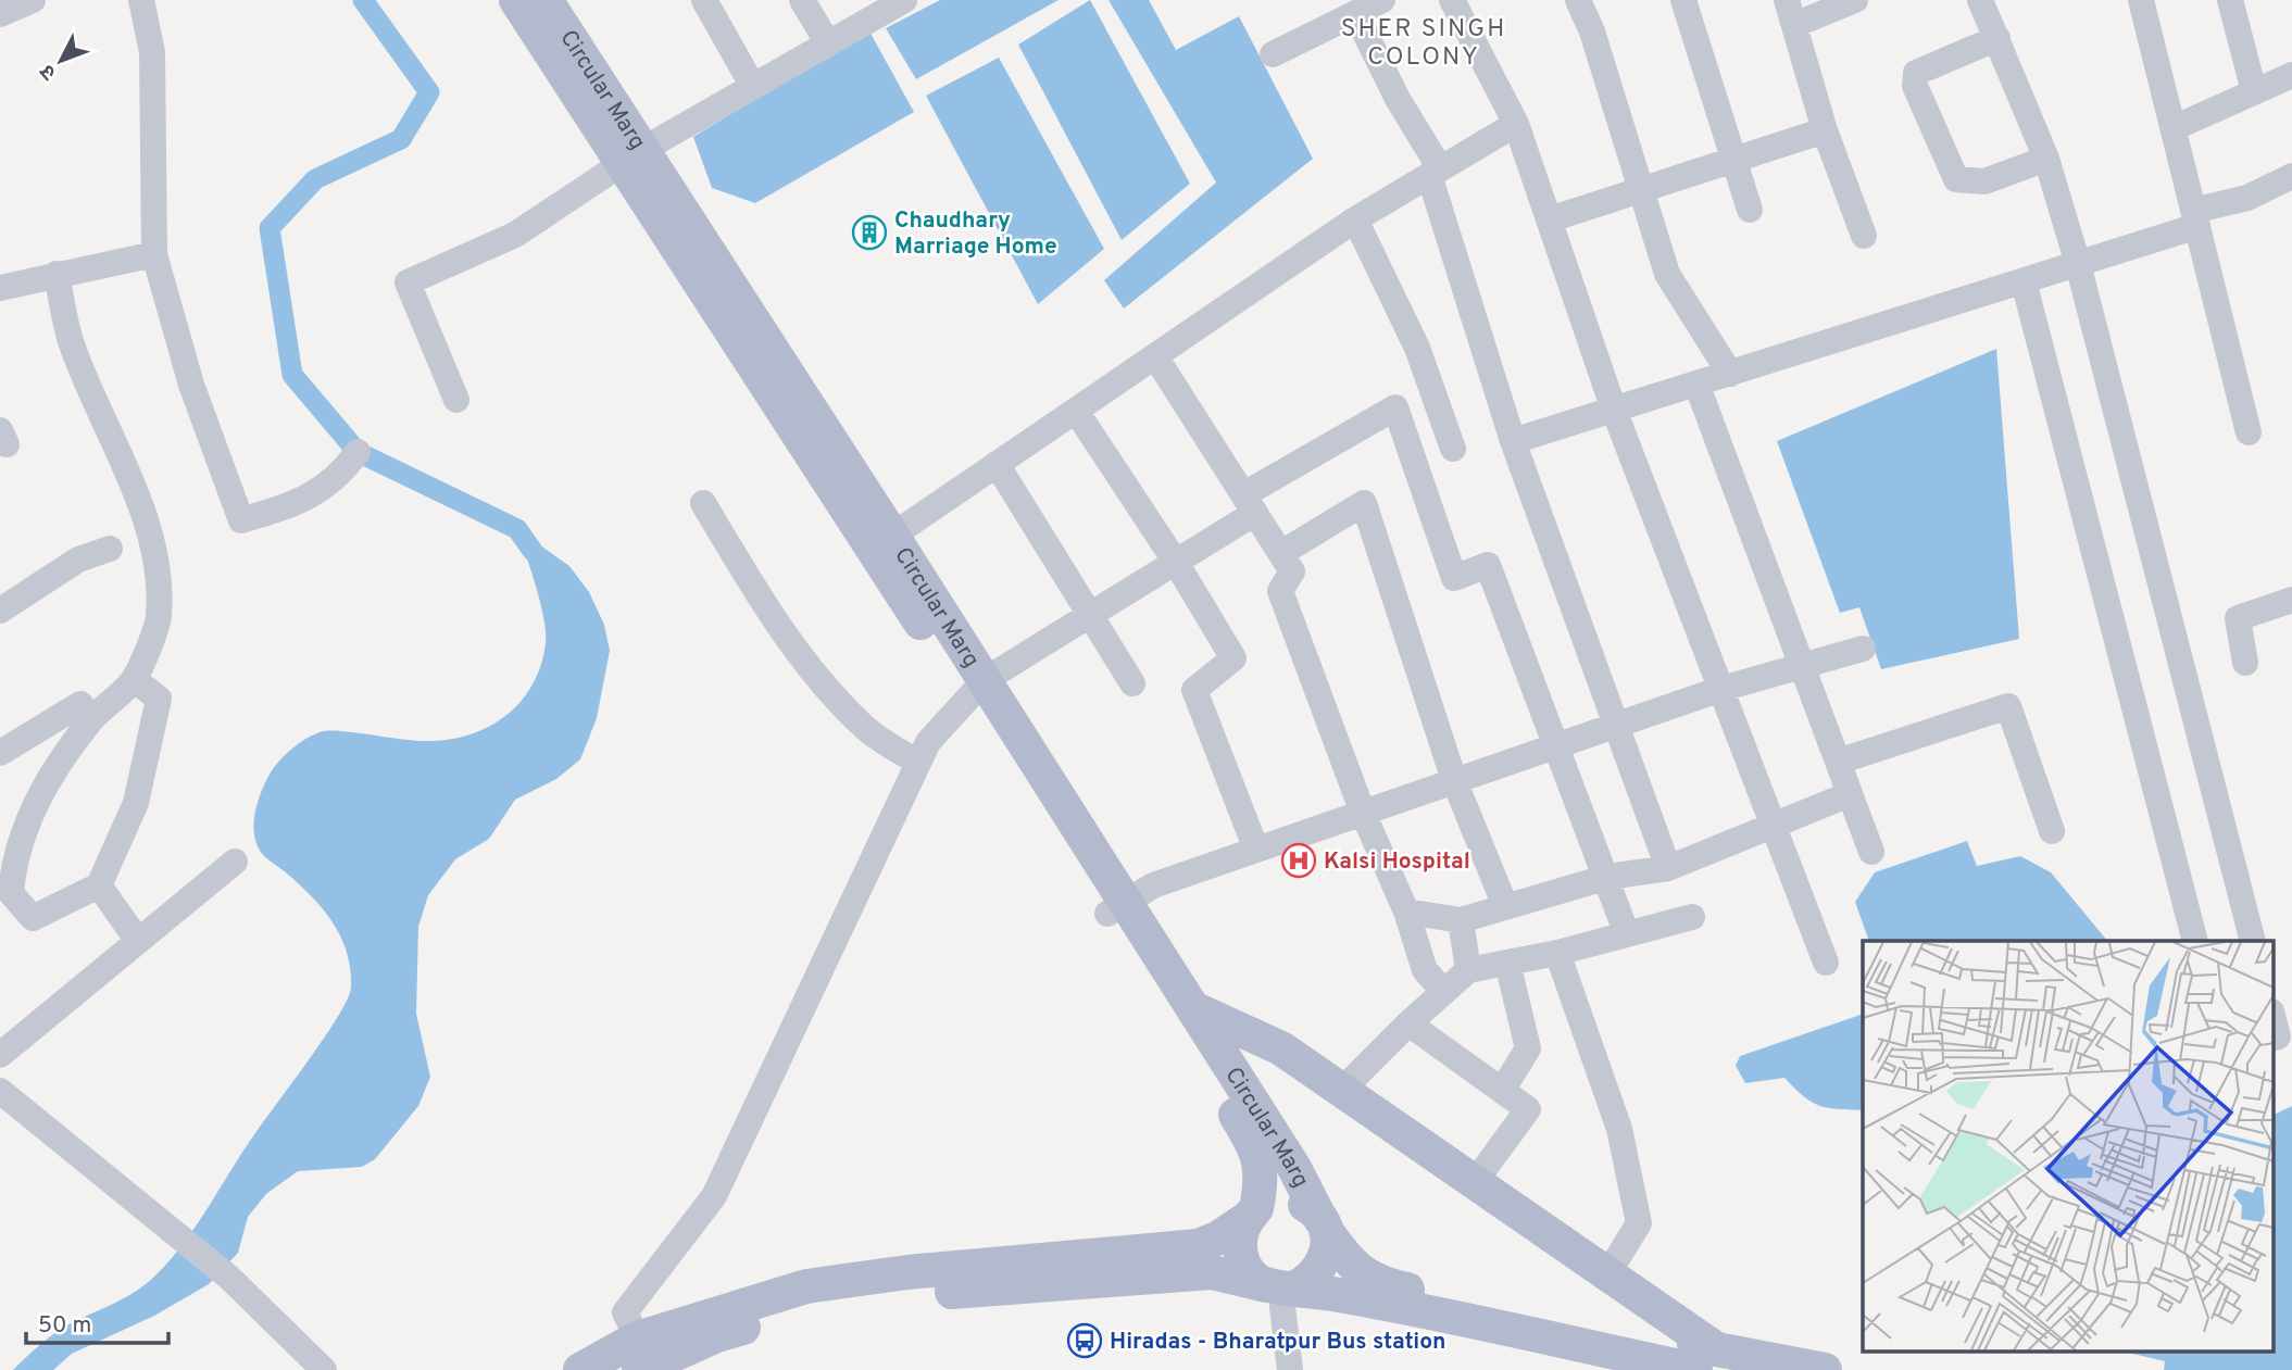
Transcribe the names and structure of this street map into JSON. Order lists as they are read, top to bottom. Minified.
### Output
{"streets":{"main road":["Circular Marg"]},"districts":["SHER SINGH COLONY"],"places":{"building":["Chaudhary Marriage Home"],"hospital":["Kalsi Hospital"],"bus stop":["Hiradas - Bharatpur Bus station"]},"scale_bar":"50 m","north":"bottom left"}
